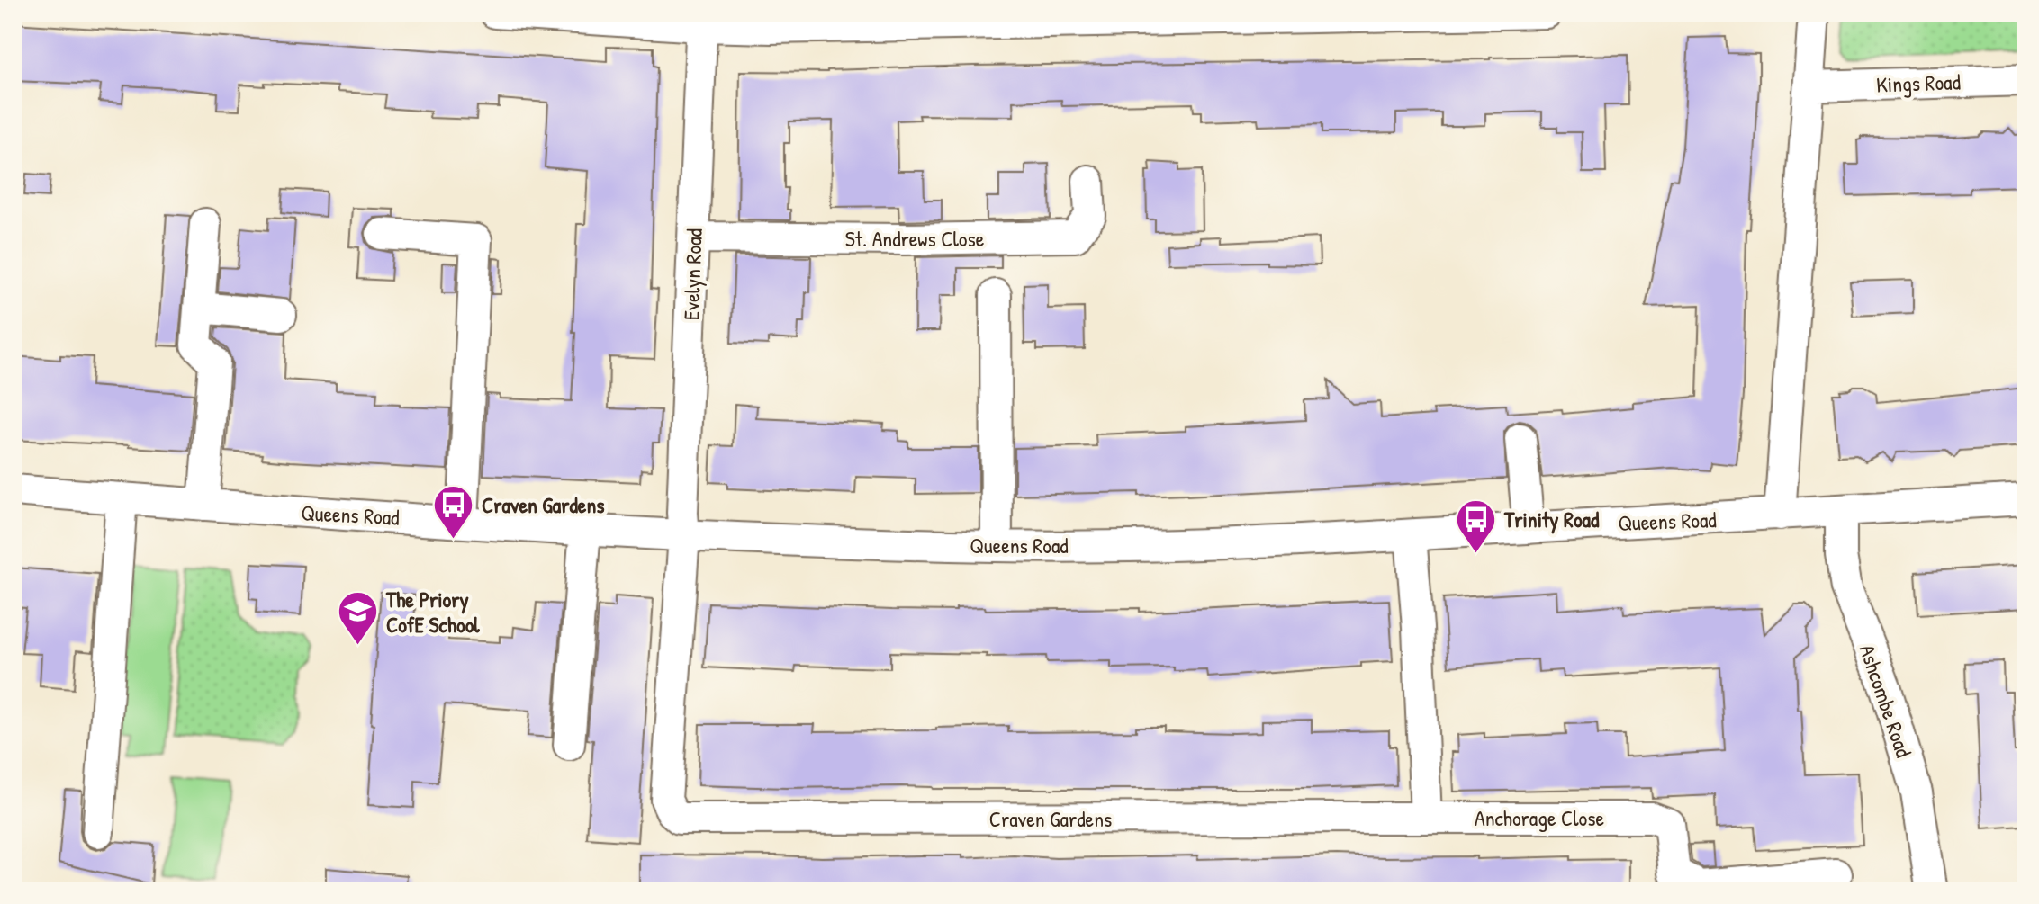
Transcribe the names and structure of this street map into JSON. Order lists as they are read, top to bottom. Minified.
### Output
{"streets":{"street":["Kings Road","St. Andrews Close","Evelyn Road","Queens Road","Ashcombe Road","Anchorage Close","Craven Gardens"]},"crossings":[["St. Andrews Close","Evelyn Road"],["Evelyn Road","Queens Road"],["Evelyn Road","Craven Gardens"],["Queens Road","Ashcombe Road"],["Queens Road","Craven Gardens"],["Anchorage Close","Craven Gardens"]],"places":{"bus stop":["Craven Gardens","Trinity Road"],"school or university":["The Priory CofE School"]}}
